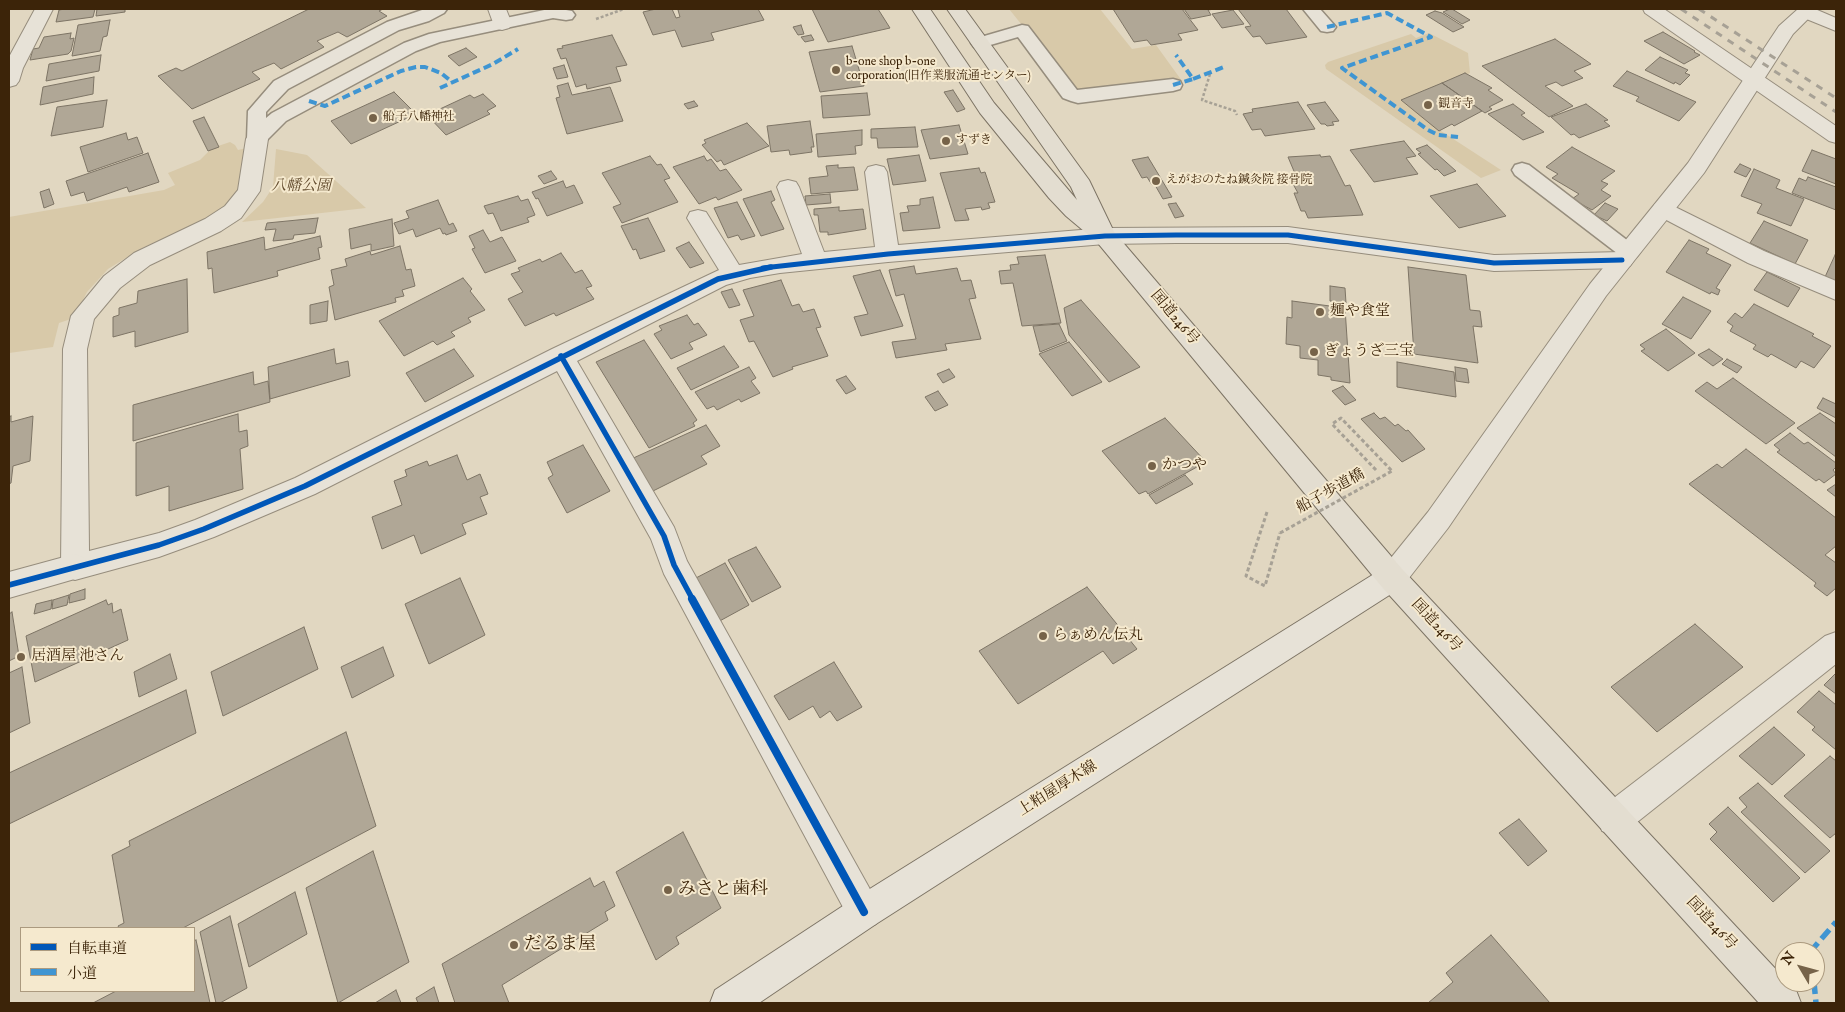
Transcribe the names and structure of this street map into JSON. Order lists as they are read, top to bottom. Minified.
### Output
{"streets":{"highway":["国道246号"],"street":["上粕屋厚木線"],"path":["船子歩道橋"]},"crossings":[["国道246号","上粕屋厚木線"]],"parks":["八幡公園"],"places":["b-one shop b-one corporation(旧作業服流通センター)","観音寺","船子八幡神社","すずき","えがおのたね鍼灸院 接骨院","麺や食堂","ぎょうざ三宝","かつや","らぁめん伝丸","居酒屋 池さん","みさと歯科","だるま屋"],"legend":["自転車道","小道"],"north":"top left"}
